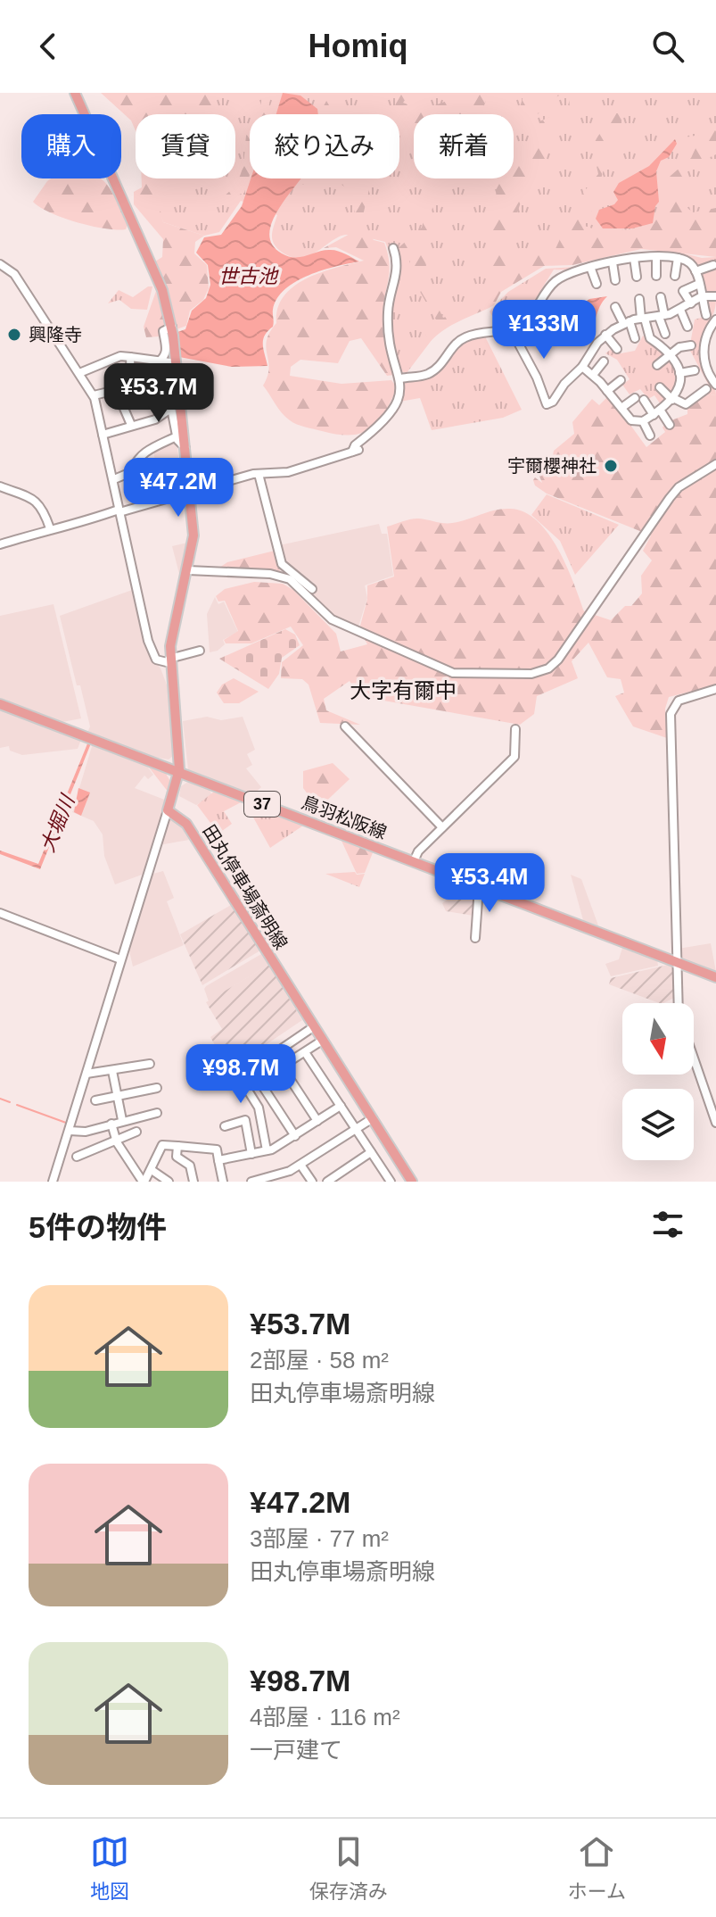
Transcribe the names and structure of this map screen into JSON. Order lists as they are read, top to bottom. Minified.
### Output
{"streets":{"main road":["37","鳥羽松阪線","田丸停車場斎明線"]},"districts":["大字有爾中"],"water":["世古池","大堀川"],"places":["興隆寺","宇爾櫻神社"],"north":"bottom","page":{"header":"Homiq","chip":["購入","賃貸","絞り込み","新着"],"price":["¥133M","¥53.7M","¥47.2M","¥53.4M","¥98.7M"],"heading":"5件の物件","list":[{"name":"¥53.7M","note":"2部屋 · 58 m² · 田丸停車場斎明線"},{"name":"¥47.2M","note":"3部屋 · 77 m² · 田丸停車場斎明線"},{"name":"¥98.7M","note":"4部屋 · 116 m² · 一戸建て"}],"tabs":["地図","保存済み","ホーム"]}}
